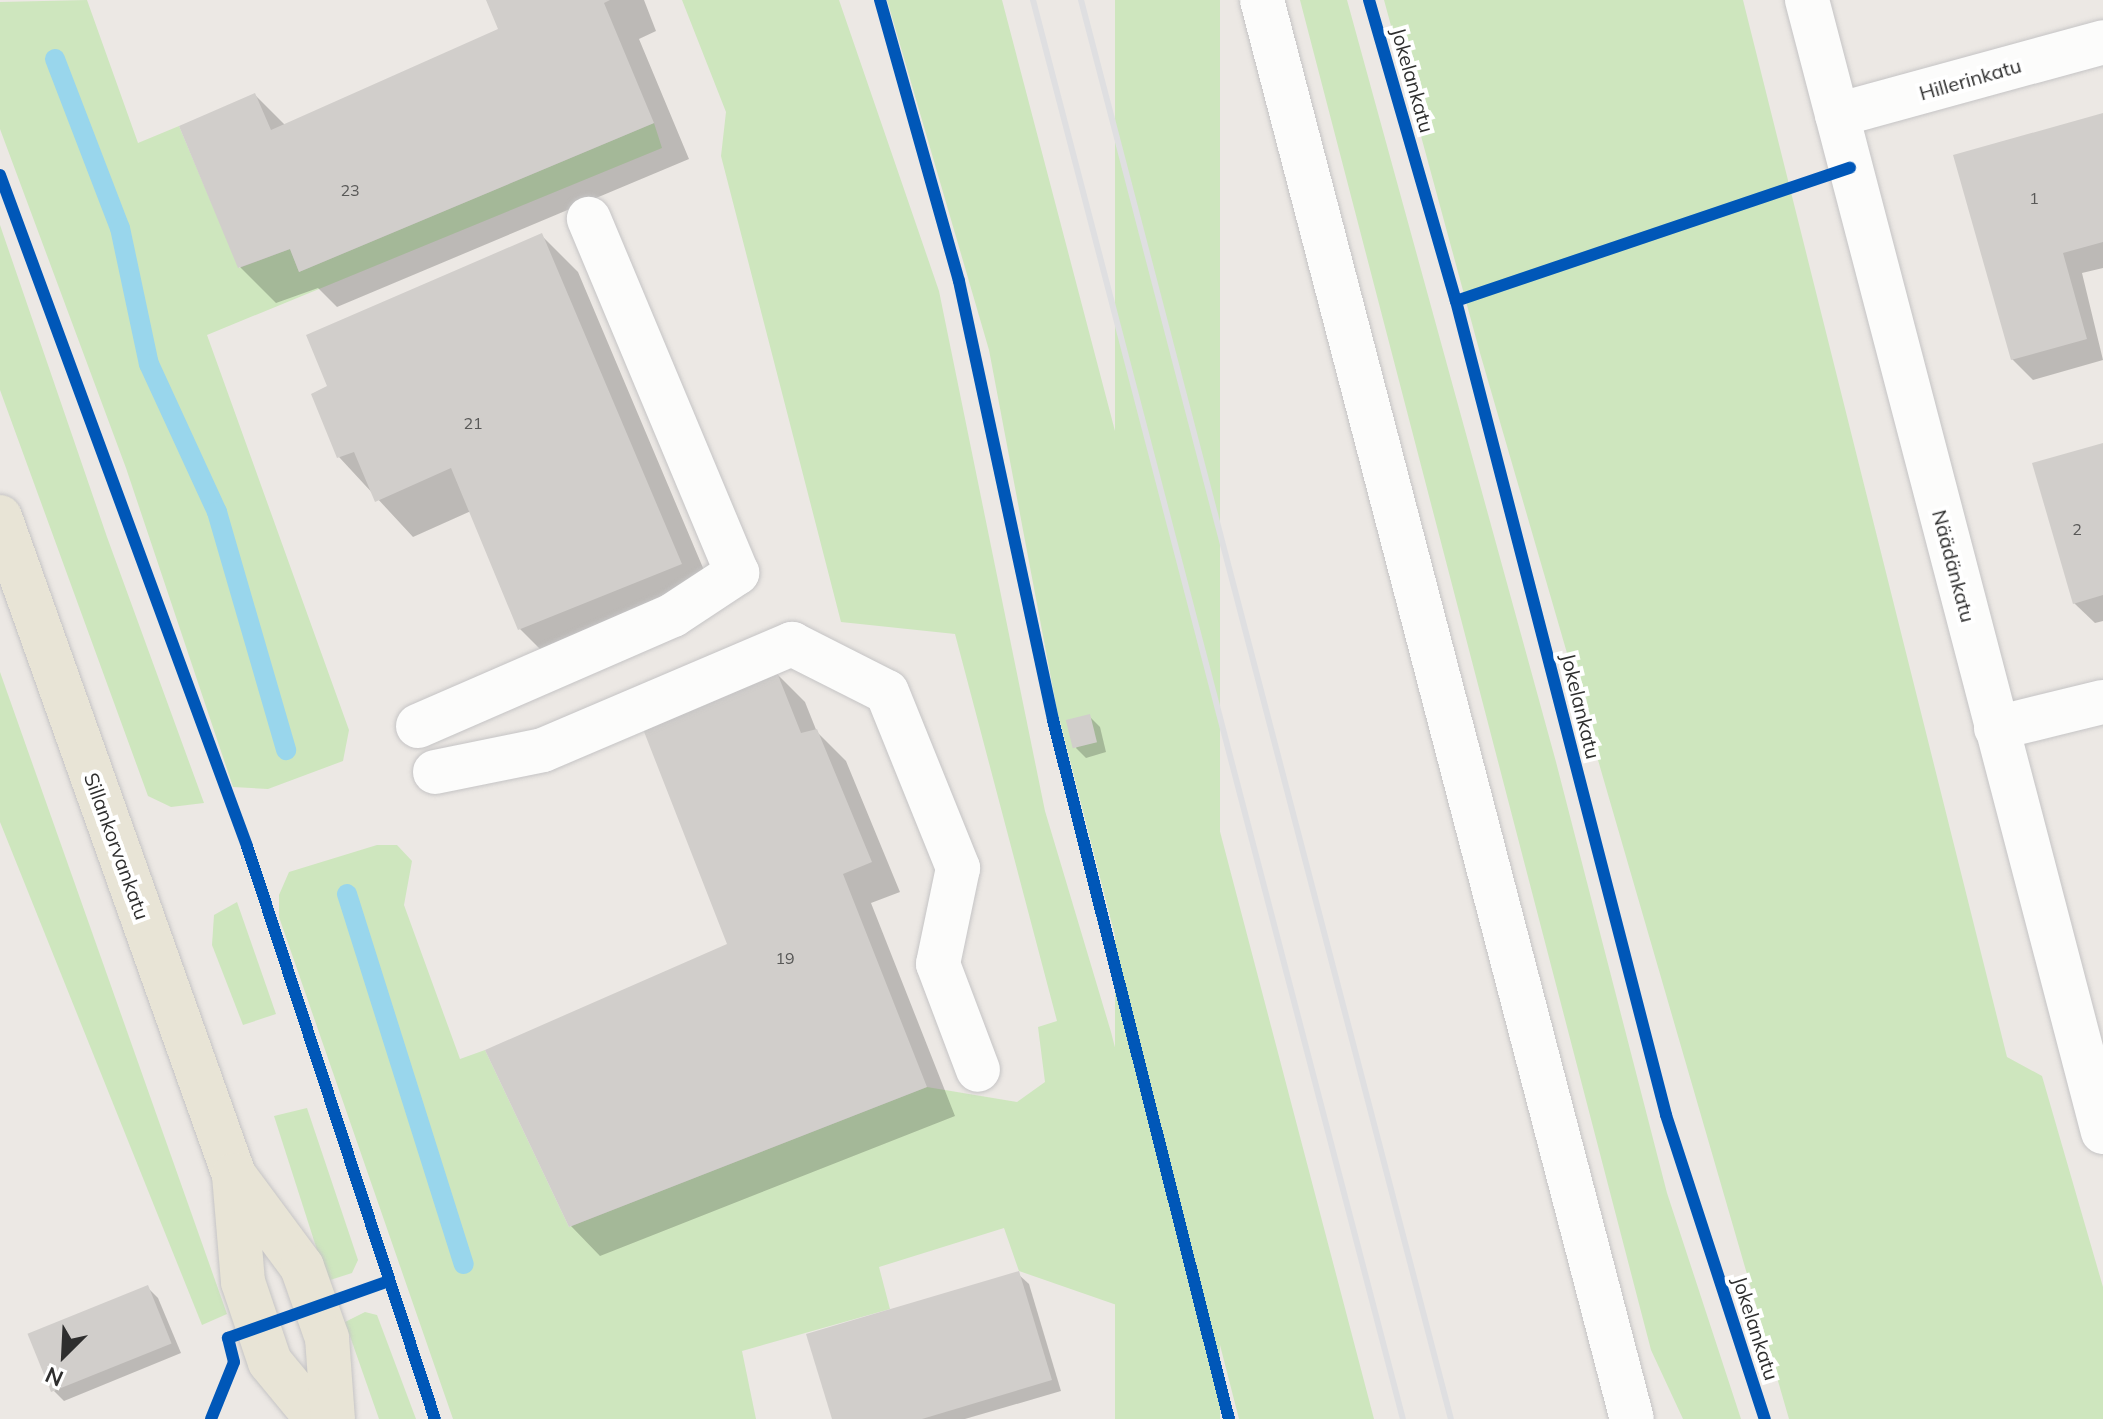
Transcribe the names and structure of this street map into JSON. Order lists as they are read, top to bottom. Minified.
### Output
{"streets":{"main road":["Sillankorvankatu"],"street":["Hillerinkatu","Näädänkatu"],"cycle path":["Jokelankatu"]},"crossings":[["Hillerinkatu","Näädänkatu"]],"house_numbers":["23","1","21","2","19"],"north":"bottom left"}
